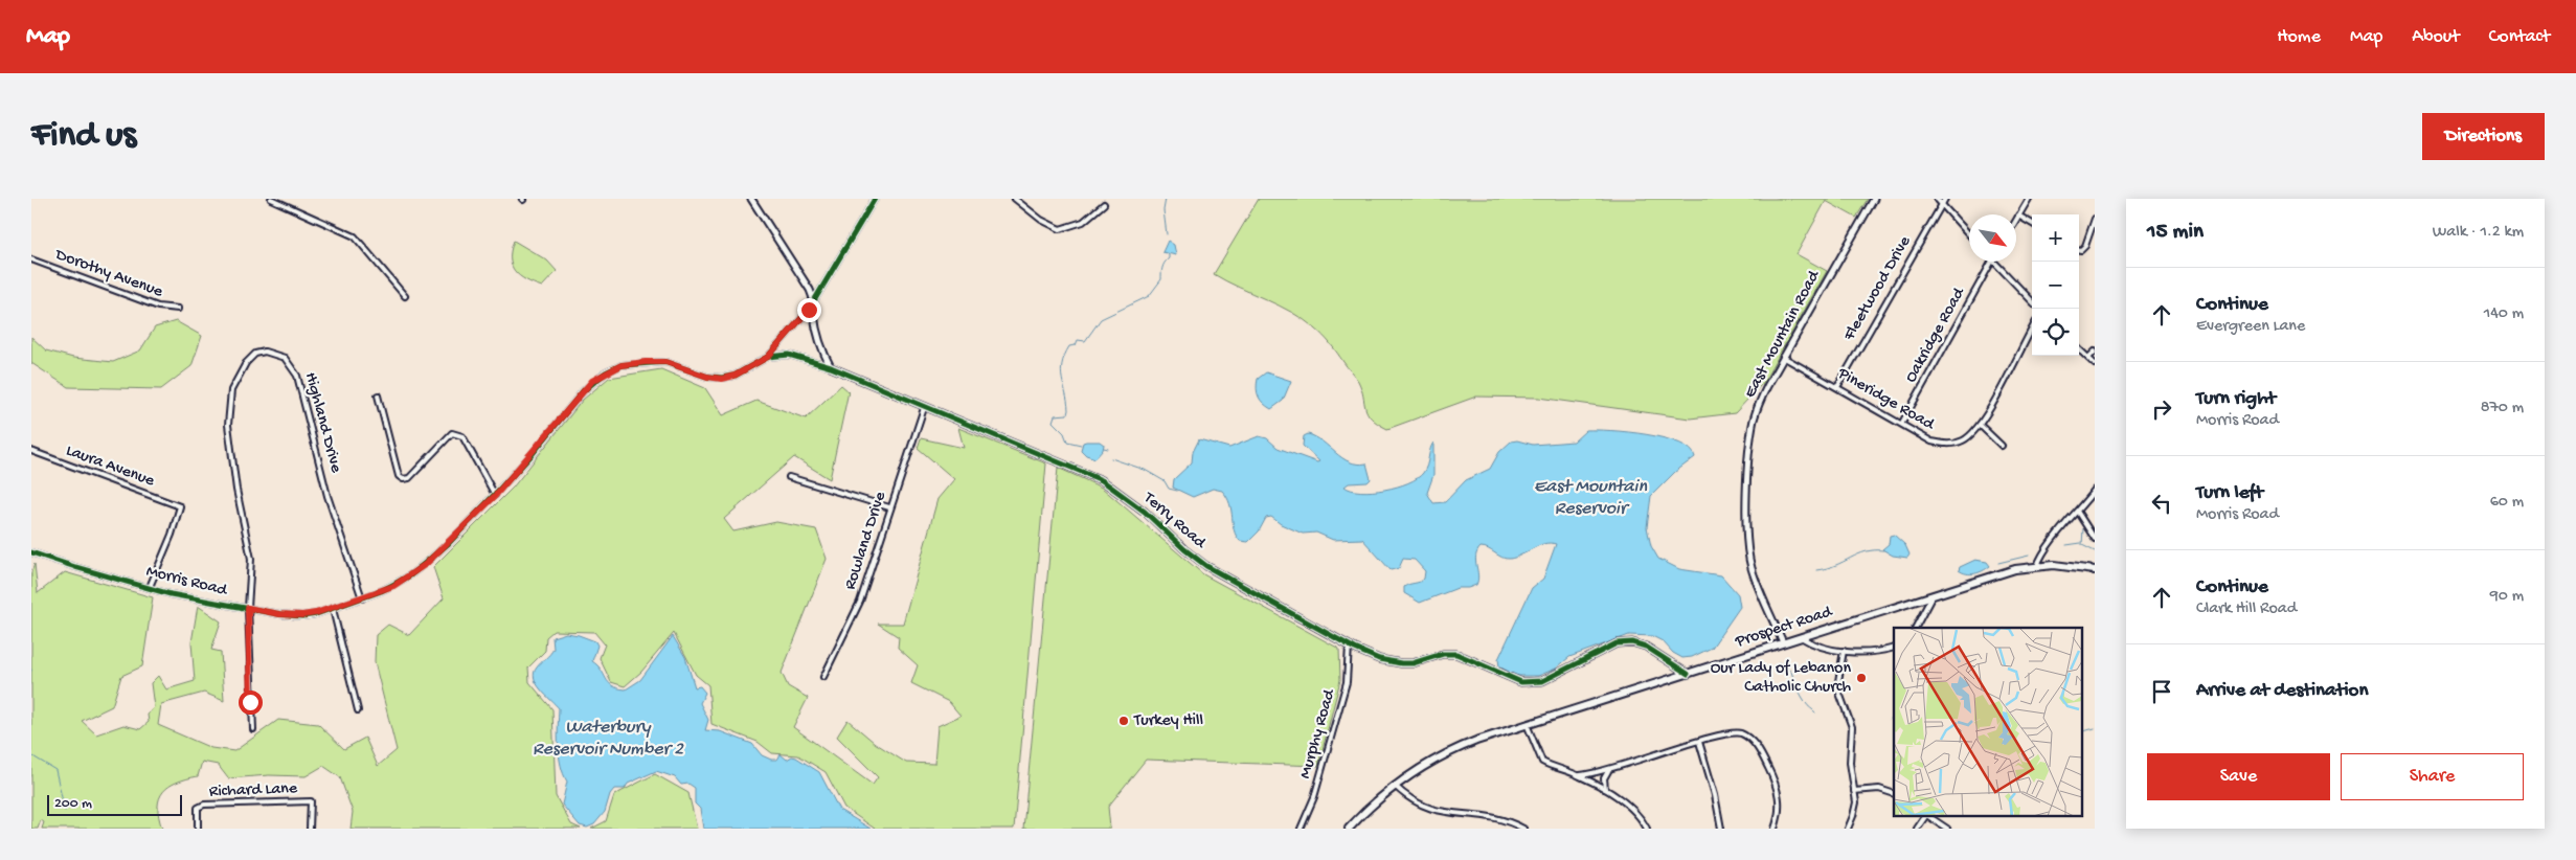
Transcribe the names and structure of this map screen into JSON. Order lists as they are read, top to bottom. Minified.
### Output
{"streets":{"main road":["Prospect Road"],"street":["Dorothy Avenue","Fleetwood Drive","East Mountain Road","Oakridge Road","Pineridge Road","Highland Drive","Laura Avenue","Terry Road","Rowland Drive","Morris Road","Murphy Road","Richard Lane"]},"crossings":[["Fleetwood Drive","Pineridge Road"],["East Mountain Road","Pineridge Road"],["East Mountain Road","Prospect Road"],["Oakridge Road","Pineridge Road"],["Highland Drive","Morris Road"],["Laura Avenue","Morris Road"],["Terry Road","Rowland Drive"],["Terry Road","Morris Road"],["Terry Road","Prospect Road"],["Terry Road","Murphy Road"]],"water":["East Mountain Reservoir","Waterbury Reservoir Number 2"],"places":["Our Lady of Lebanon Catholic Church","Turkey Hill"],"scale_bar":"200 m","north":"bottom right","page":{"header":"Map","nav":["Home","Map","About","Contact"],"buttons":["Directions",["Save","Share"]],"title":"Find us","heading":["15 min","Walk · 1.2 km"],"map_buttons":["+","−"],"list":[["Continue","Evergreen Lane","140 m"],["Turn right","Morris Road","870 m"],["Turn left","Morris Road","60 m"],["Continue","Clark Hill Road","90 m"],"Arrive at destination"],"scale":"200 m"}}
